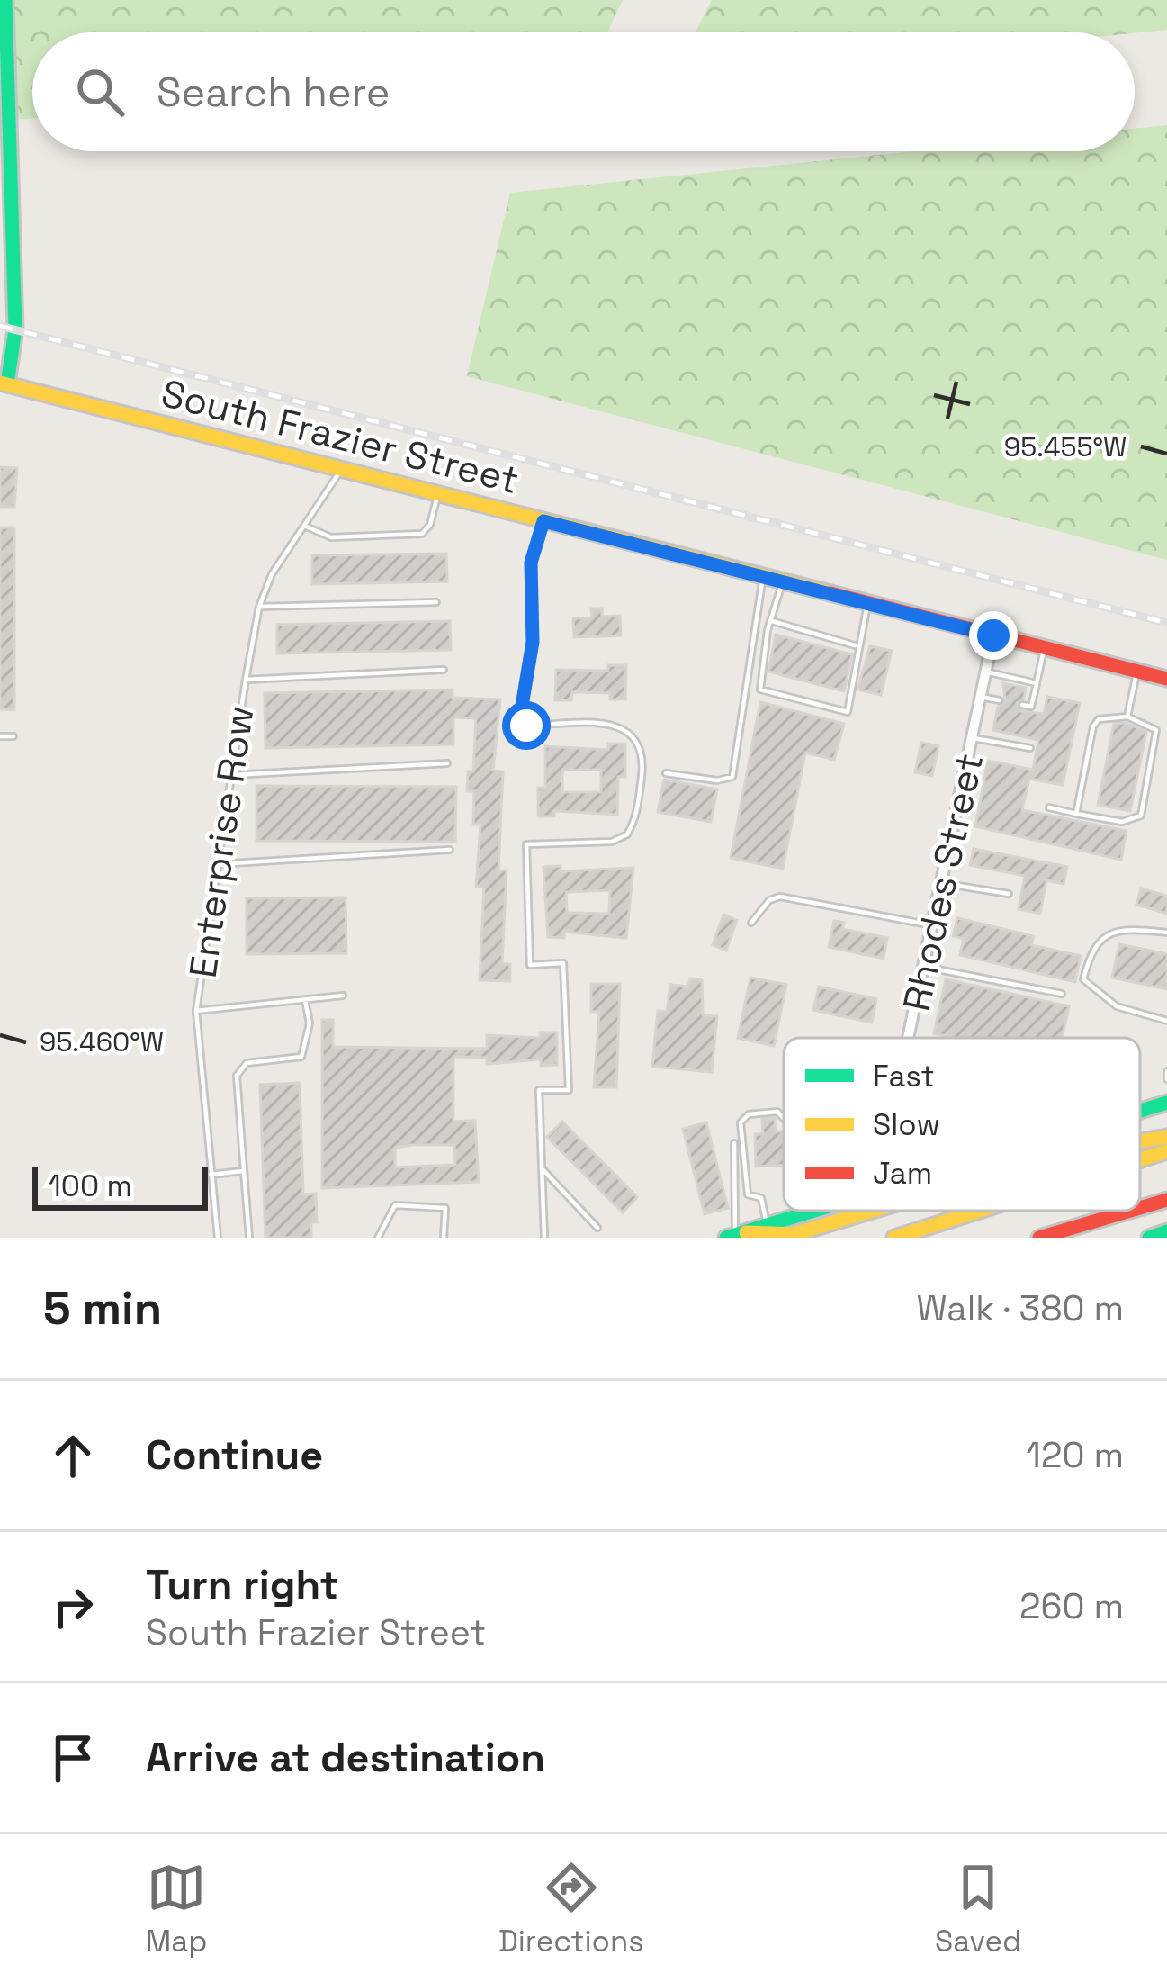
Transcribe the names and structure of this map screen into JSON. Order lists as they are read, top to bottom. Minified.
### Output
{"streets":{"main road":["South Frazier Street"],"street":["Rhodes Street"],"lane":["Enterprise Row"]},"crossings":[["South Frazier Street","Enterprise Row"],["South Frazier Street","Rhodes Street"]],"legend":["Fast","Slow","Jam"],"scale_bar":"100 m","page":{"search":"Search here","scale":"100 m","heading":["5 min","Walk · 380 m"],"list":[["Continue","120 m"],["Turn right","South Frazier Street","260 m"],"Arrive at destination"],"nav":["Map","Directions","Saved"]},"coordinates":["95.455°W","95.460°W"]}
